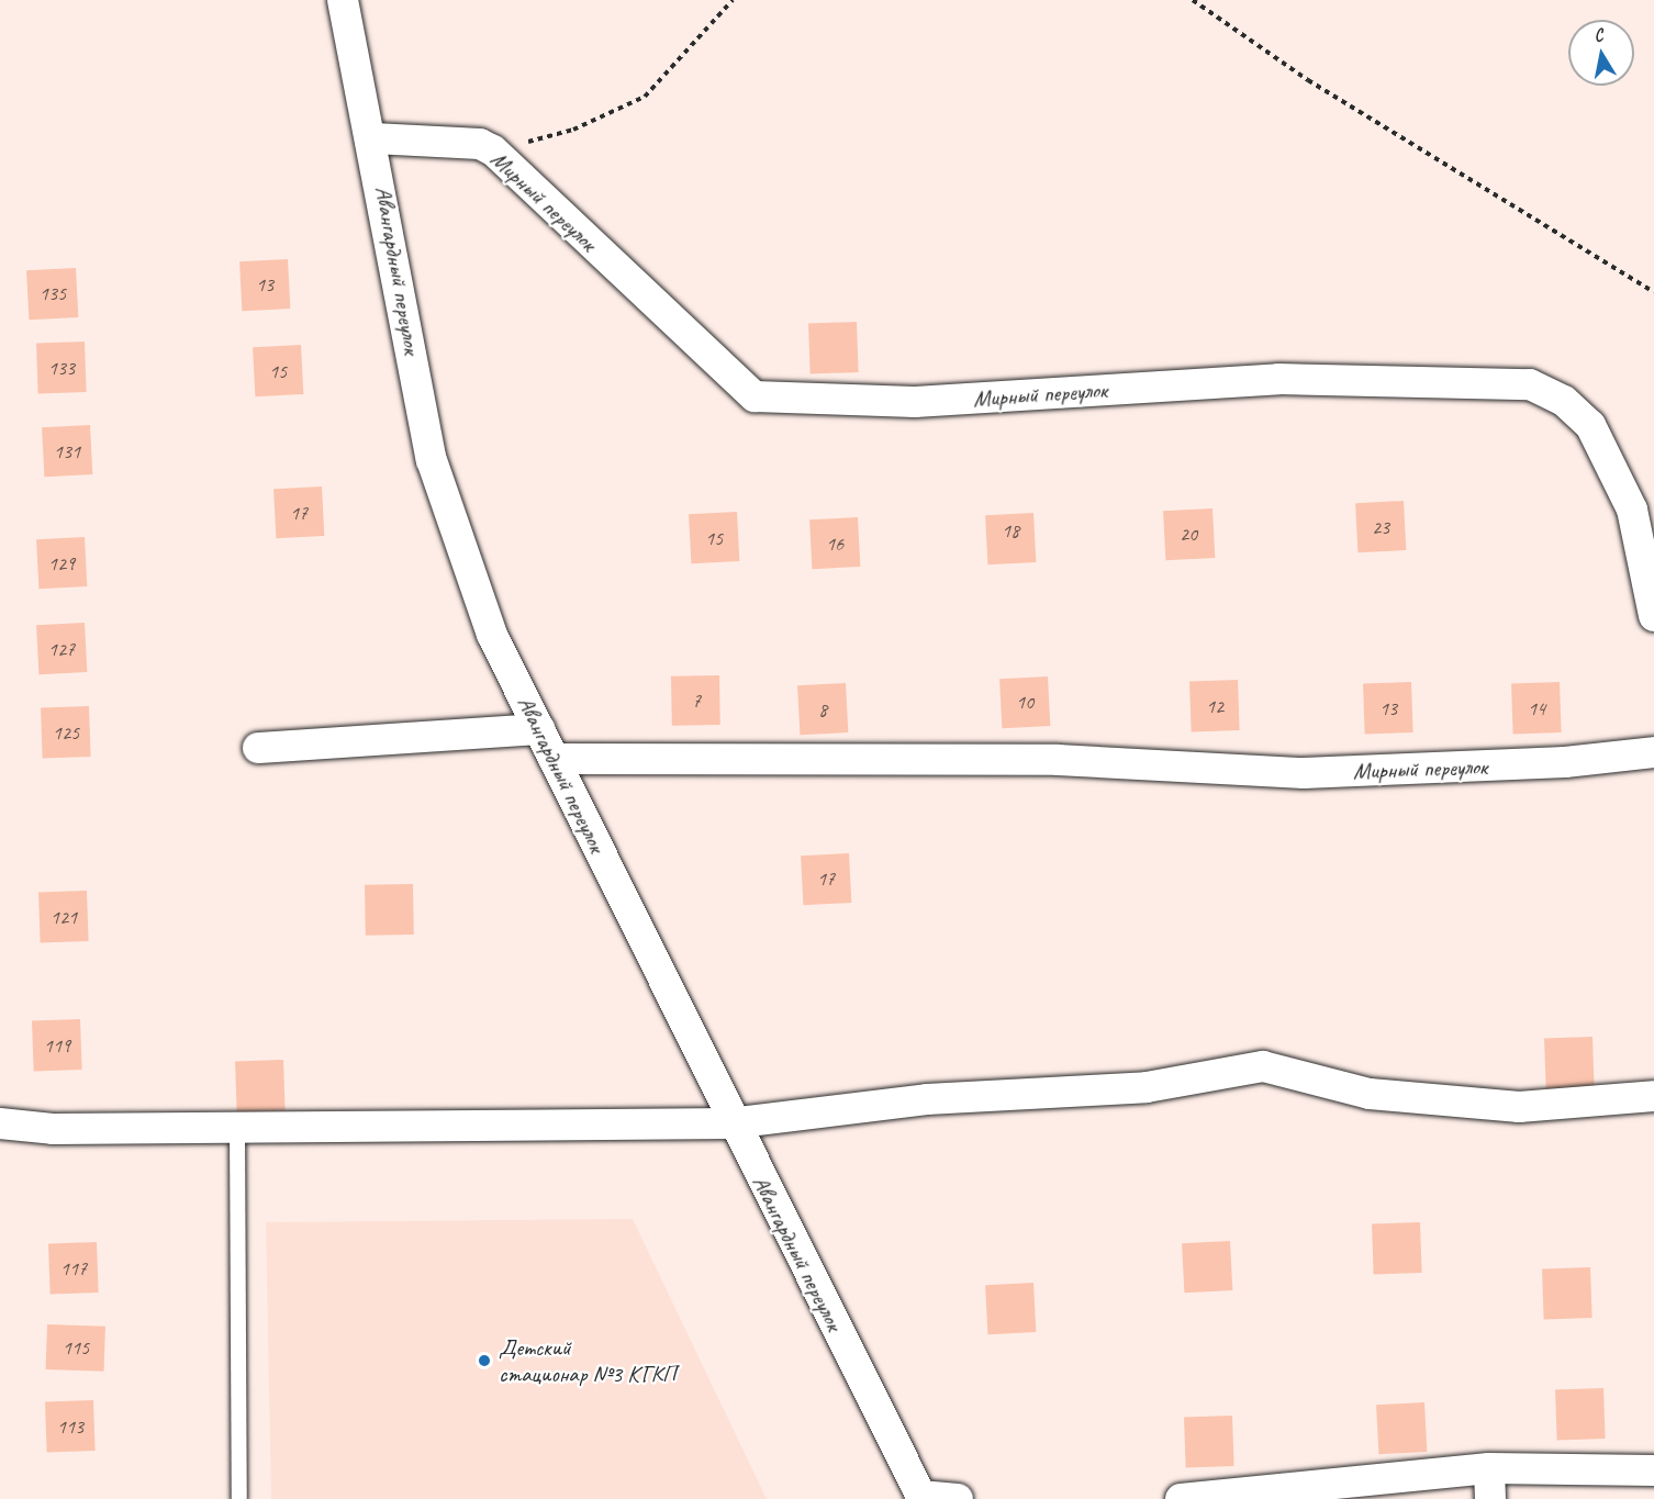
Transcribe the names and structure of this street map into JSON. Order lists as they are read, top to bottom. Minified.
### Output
{"streets":{"street":["Мирный переулок","Авангардный переулок"]},"crossings":[["Мирный переулок","Авангардный переулок"]],"places":["Детский стационар №3 КГКП"],"house_numbers":["13","135","133","15","131","17","23","18","20","15","16","129","127","7","10","12","13","14","8","125","17","121","119","117","115","113"],"north":"top"}
